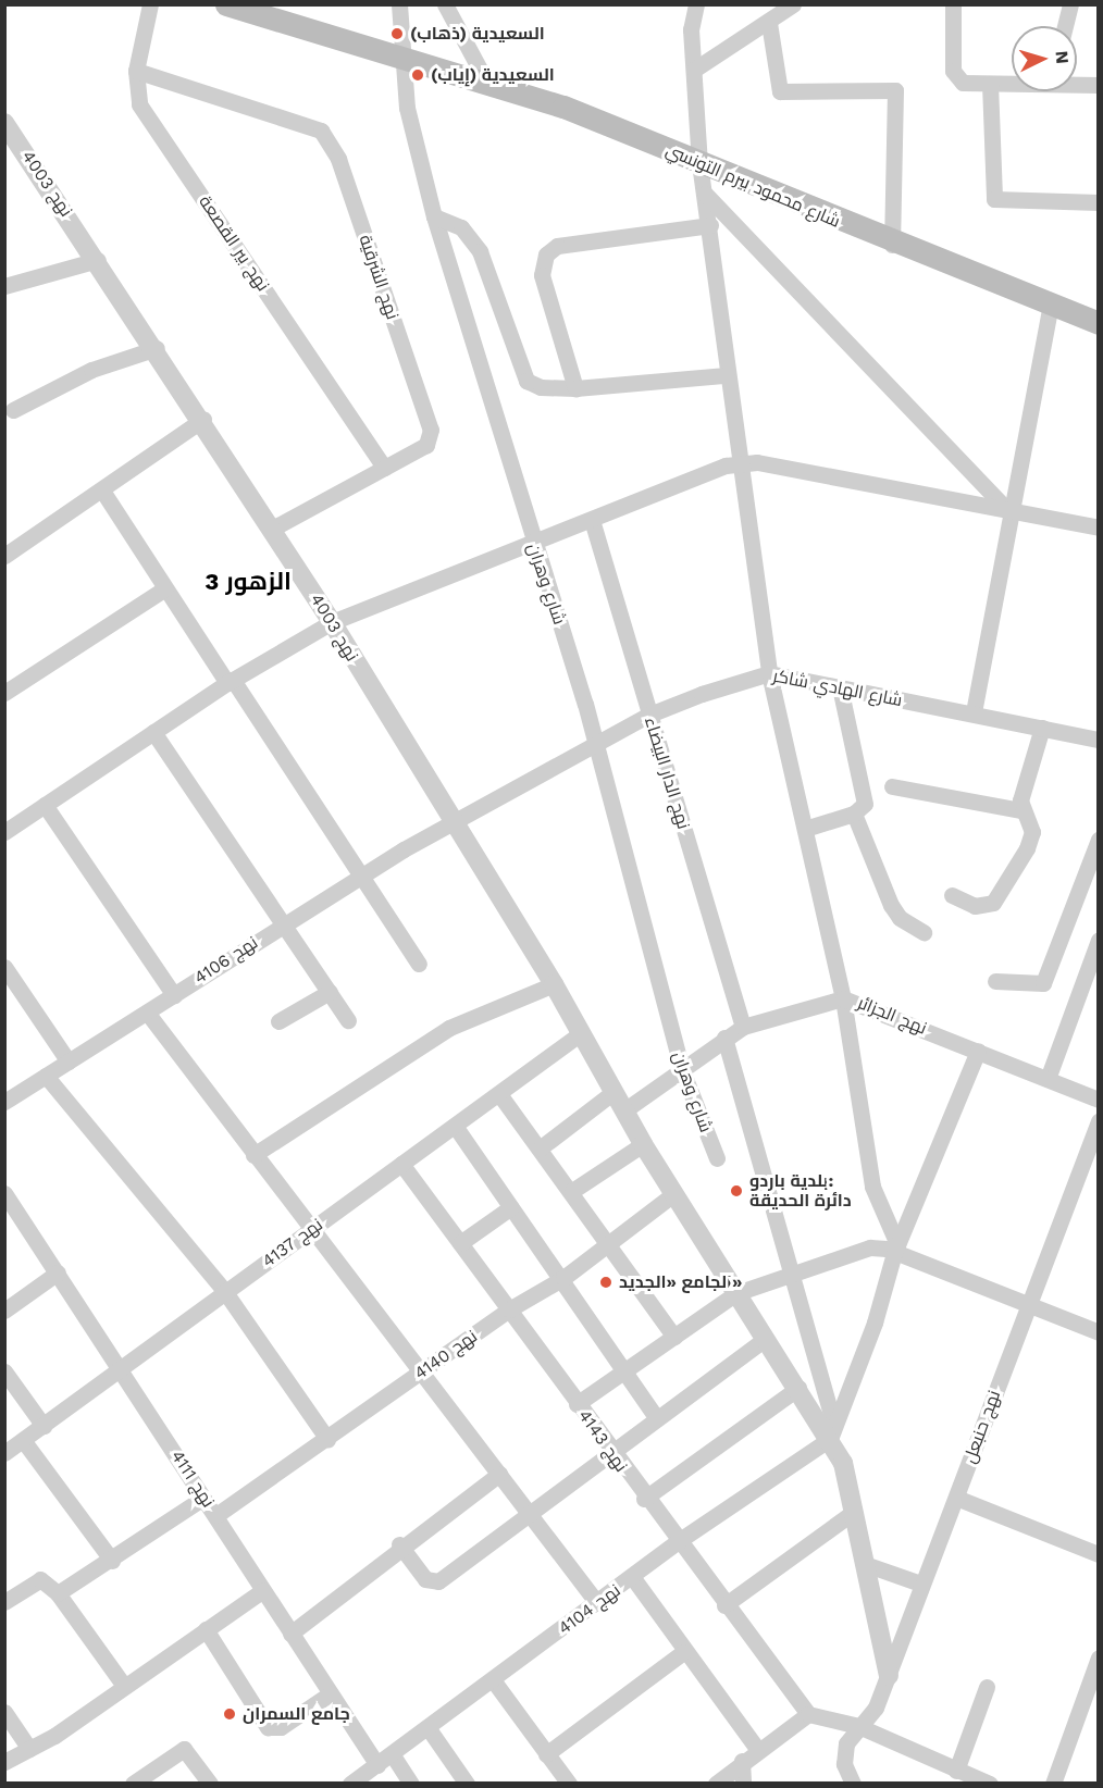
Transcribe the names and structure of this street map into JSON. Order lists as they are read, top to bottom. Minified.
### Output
{"streets":{"main road":["شارع محمود بيرم التونسي"],"street":["نهج 4003","نهج بير القصعة","نهج الشرقية","شارع وهران","شارع الهادي شاكر","نهج الدار البيضاء","نهج 4106","نهج الجزائر","نهج 4137","نهج 4140","نهج حنبعل","نهج 4143","نهج 4111","نهج 4104"]},"crossings":[["نهج 4003","نهج الشرقية"],["نهج 4003","شارع الهادي شاكر"],["نهج 4003","نهج 4106"],["نهج 4003","نهج الجزائر"],["نهج 4003","نهج 4137"],["نهج 4003","نهج 4140"],["نهج 4003","نهج حنبعل"],["نهج 4003","نهج 4104"],["شارع محمود بيرم التونسي","شارع وهران"],["نهج بير القصعة","نهج الشرقية"],["شارع وهران","شارع الهادي شاكر"],["شارع وهران","نهج الجزائر"],["شارع الهادي شاكر","نهج الدار البيضاء"],["شارع الهادي شاكر","نهج 4106"],["نهج الدار البيضاء","نهج الجزائر"],["نهج 4137","نهج 4143"],["نهج 4137","نهج 4111"],["نهج 4140","نهج 4143"],["نهج 4140","نهج 4111"],["نهج 4143","نهج 4104"],["نهج 4111","نهج 4104"]],"districts":["الزهور 3"],"places":["السعيدية (ذهاب)","السعيدية (إياب)","بلدية باردو: دائرة الحديقة","الجامع «الجديد»","جامع السمران"],"north":"right"}
